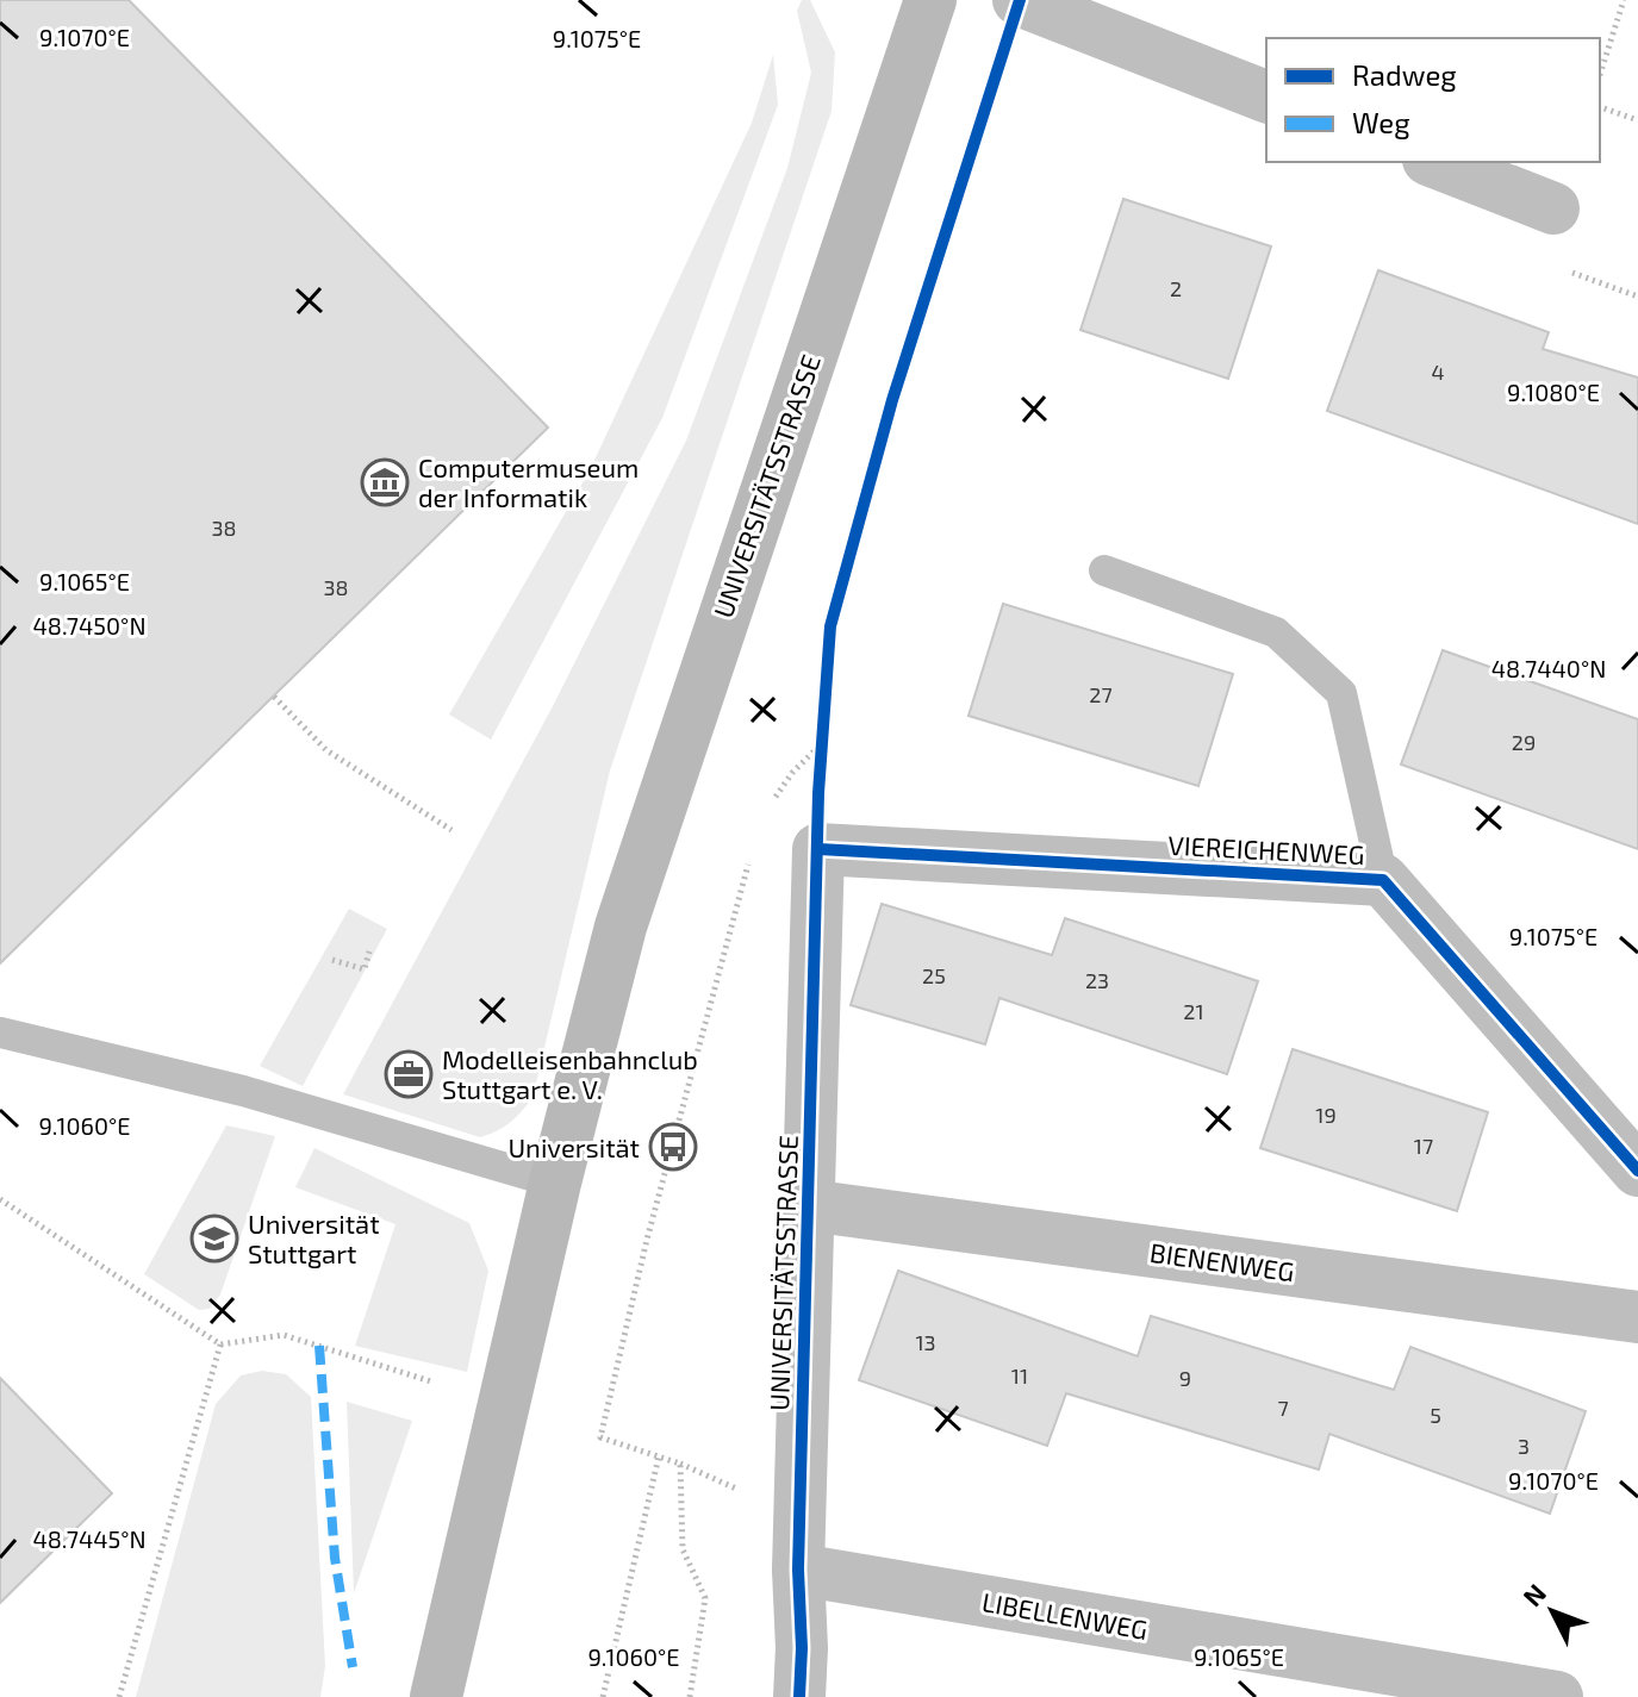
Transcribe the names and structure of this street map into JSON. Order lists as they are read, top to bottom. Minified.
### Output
{"streets":{"street":["UNIVERSITÄTSSTRASSE","VIEREICHENWEG","BIENENWEG","LIBELLENWEG"]},"crossings":[["UNIVERSITÄTSSTRASSE","VIEREICHENWEG"],["UNIVERSITÄTSSTRASSE","BIENENWEG"],["UNIVERSITÄTSSTRASSE","LIBELLENWEG"]],"places":{"museum":["Computermuseum der Informatik"],"office":["Modelleisenbahnclub Stuttgart e. V."],"bus stop":["Universität"],"school or university":["Universität Stuttgart"]},"house_numbers":["2","4","38","38","27","29","25","23","21","19","17","13","11","9","7","5","3"],"legend":["Radweg","Weg"],"north":"top left","coordinates":["9.1070°E","9.1075°E","9.1080°E","9.1065°E","48.7450°N","48.7440°N","9.1060°E","48.7445°N"]}
